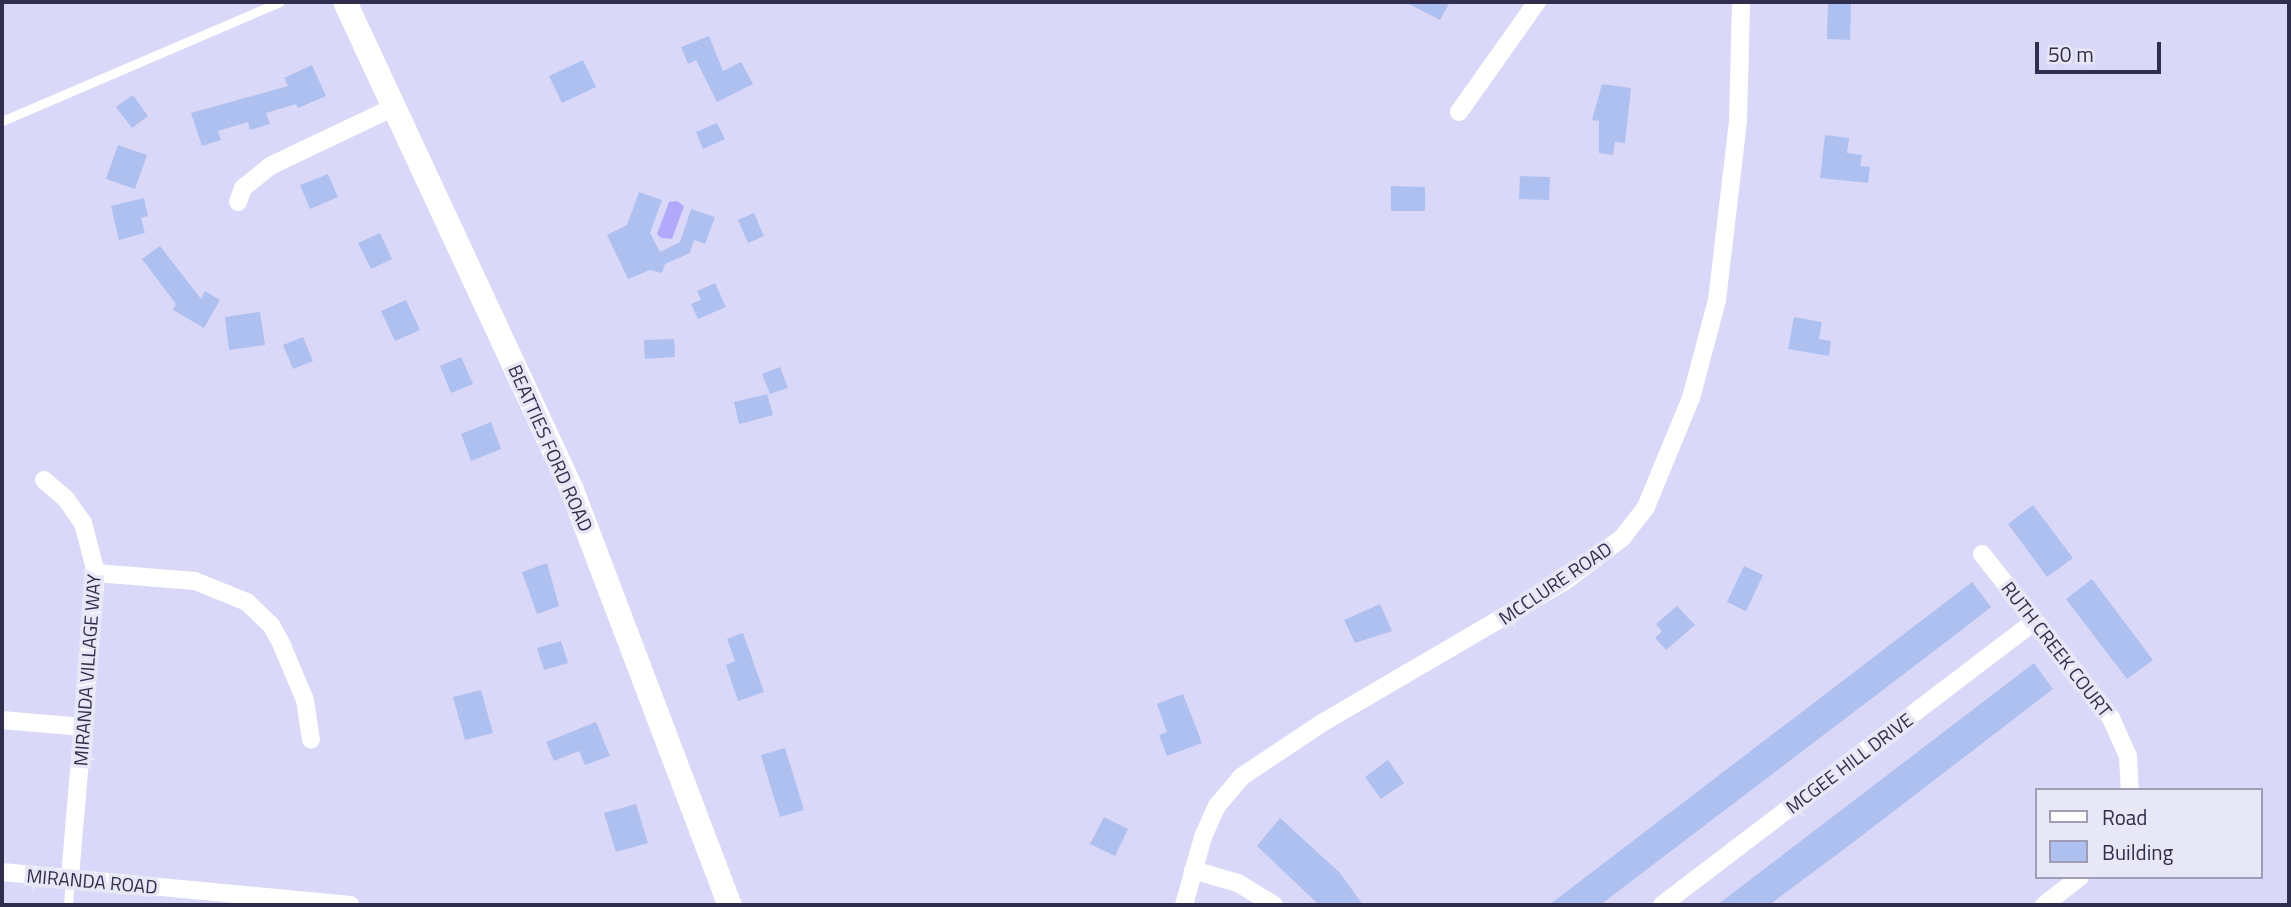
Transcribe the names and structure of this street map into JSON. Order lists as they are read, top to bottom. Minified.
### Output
{"streets":{"main road":["BEATTIES FORD ROAD"],"street":["MCCLURE ROAD","RUTH CREEK COURT","MIRANDA VILLAGE WAY","MCGEE HILL DRIVE","MIRANDA ROAD"]},"crossings":[["RUTH CREEK COURT","MCGEE HILL DRIVE"],["MIRANDA VILLAGE WAY","MIRANDA ROAD"]],"legend":["Road","Building"],"scale_bar":"50 m"}
